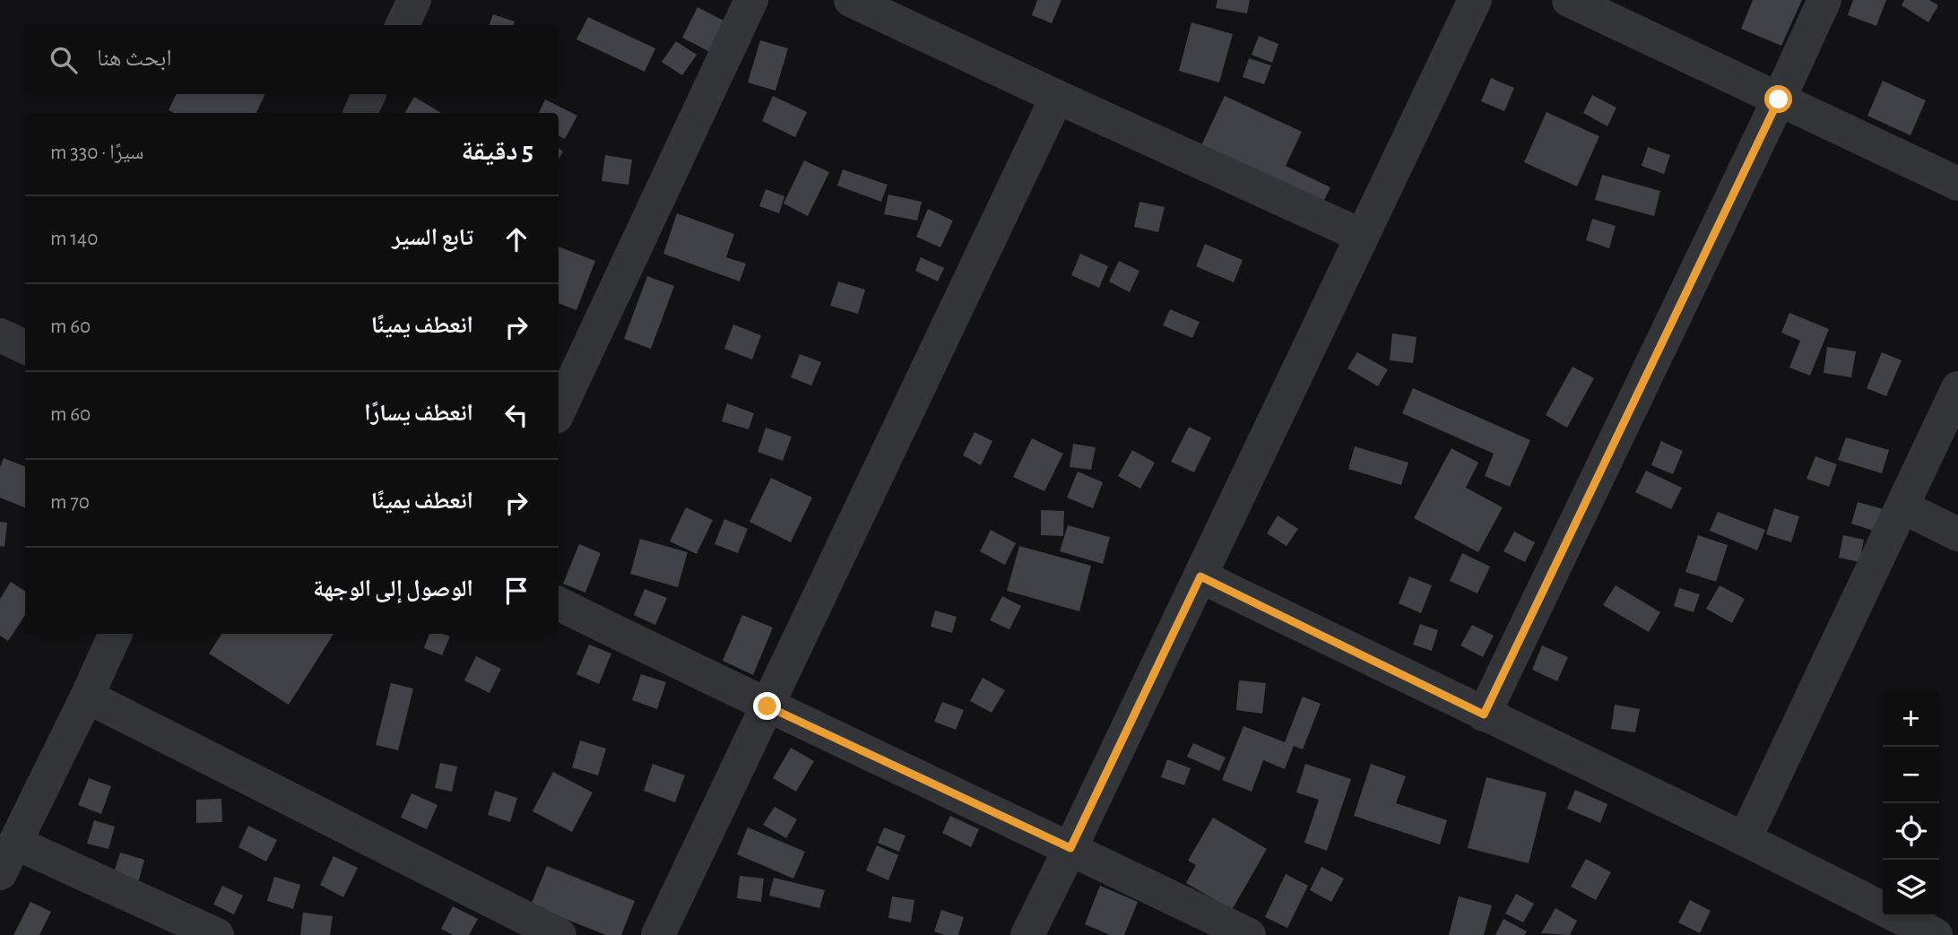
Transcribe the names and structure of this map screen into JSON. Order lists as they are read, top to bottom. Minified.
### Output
{"page":{"search":"ابحث هنا","heading":["5 دقيقة","سيرًا · 330 m"],"list":[["تابع السير","140 m"],["انعطف يمينًا","60 m"],["انعطف يسارًا","60 m"],["انعطف يمينًا","70 m"],"الوصول إلى الوجهة"],"map_buttons":["+","−"]}}
